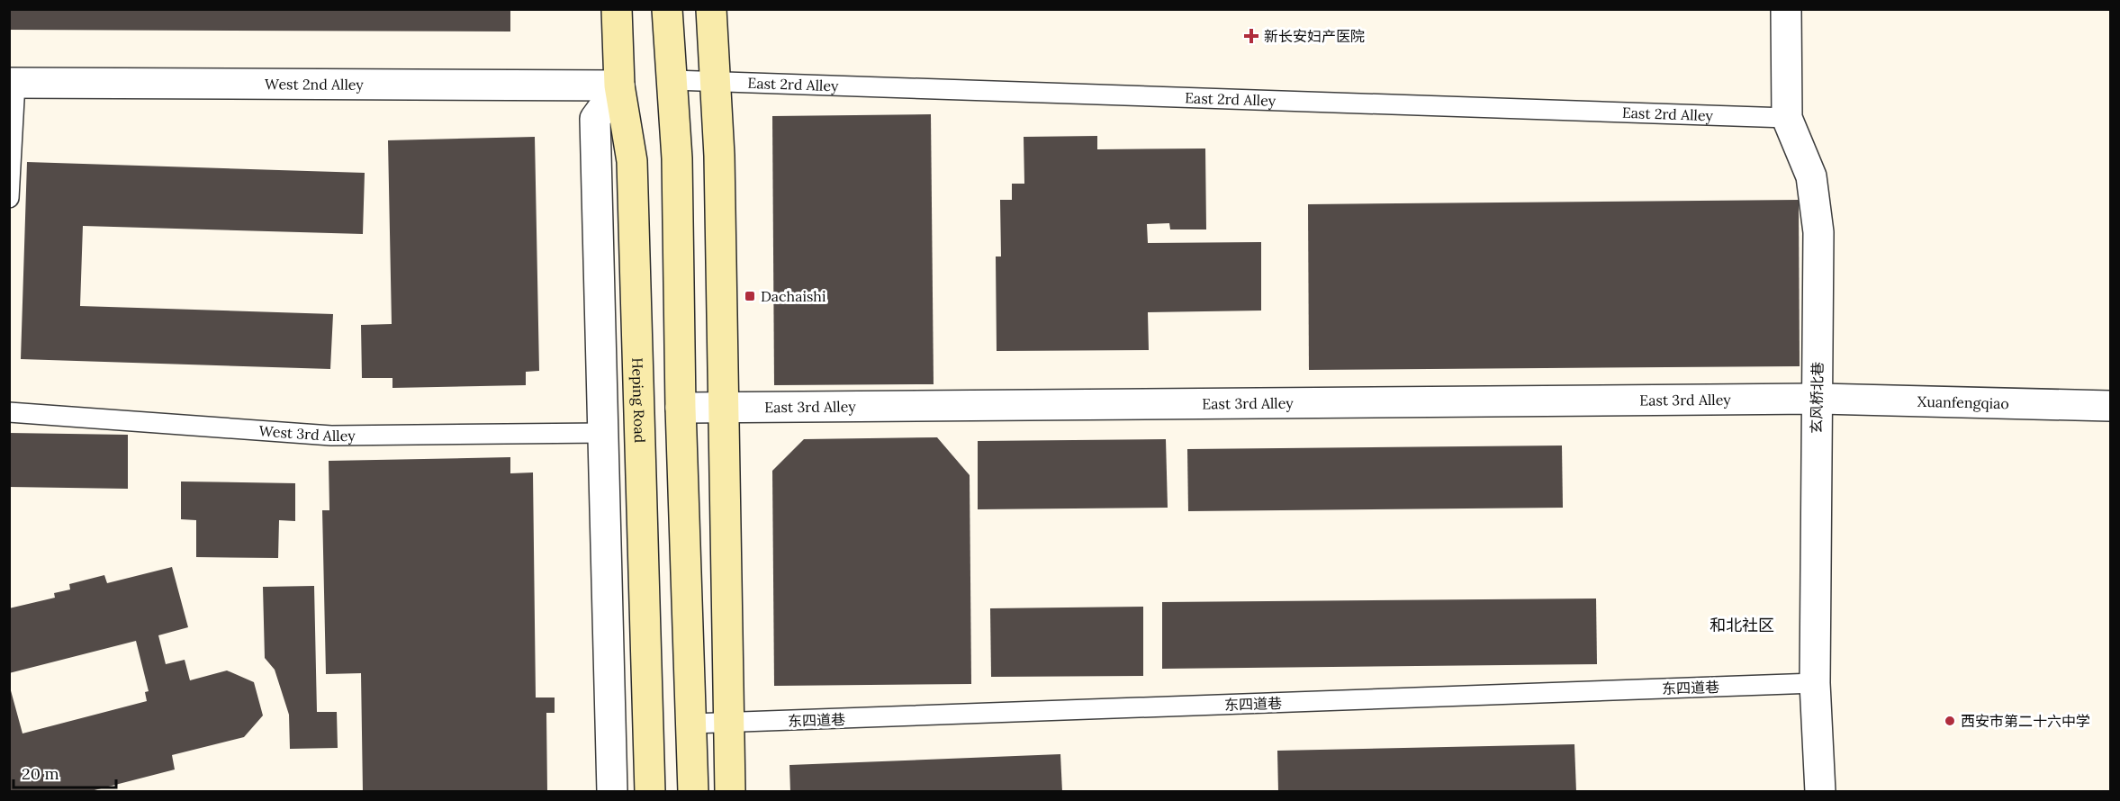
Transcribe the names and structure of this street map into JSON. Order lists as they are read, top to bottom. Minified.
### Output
{"streets":{"main road":["Heping Road"],"street":["West 2nd Alley","玄风桥北巷","East 3rd Alley","Xuanfengqiao"],"lane":["East 2rd Alley","West 3rd Alley","东四道巷"]},"crossings":[["West 2nd Alley","Heping Road"],["East 2rd Alley","玄风桥北巷"],["玄风桥北巷","East 3rd Alley"],["玄风桥北巷","Xuanfengqiao"],["玄风桥北巷","东四道巷"],["East 3rd Alley","Xuanfengqiao"]],"districts":["和北社区"],"places":{"health":["新长安妇产医院"],"transit":["Dachaishi"],"other":["西安市第二十六中学"]},"scale_bar":"20 m"}
